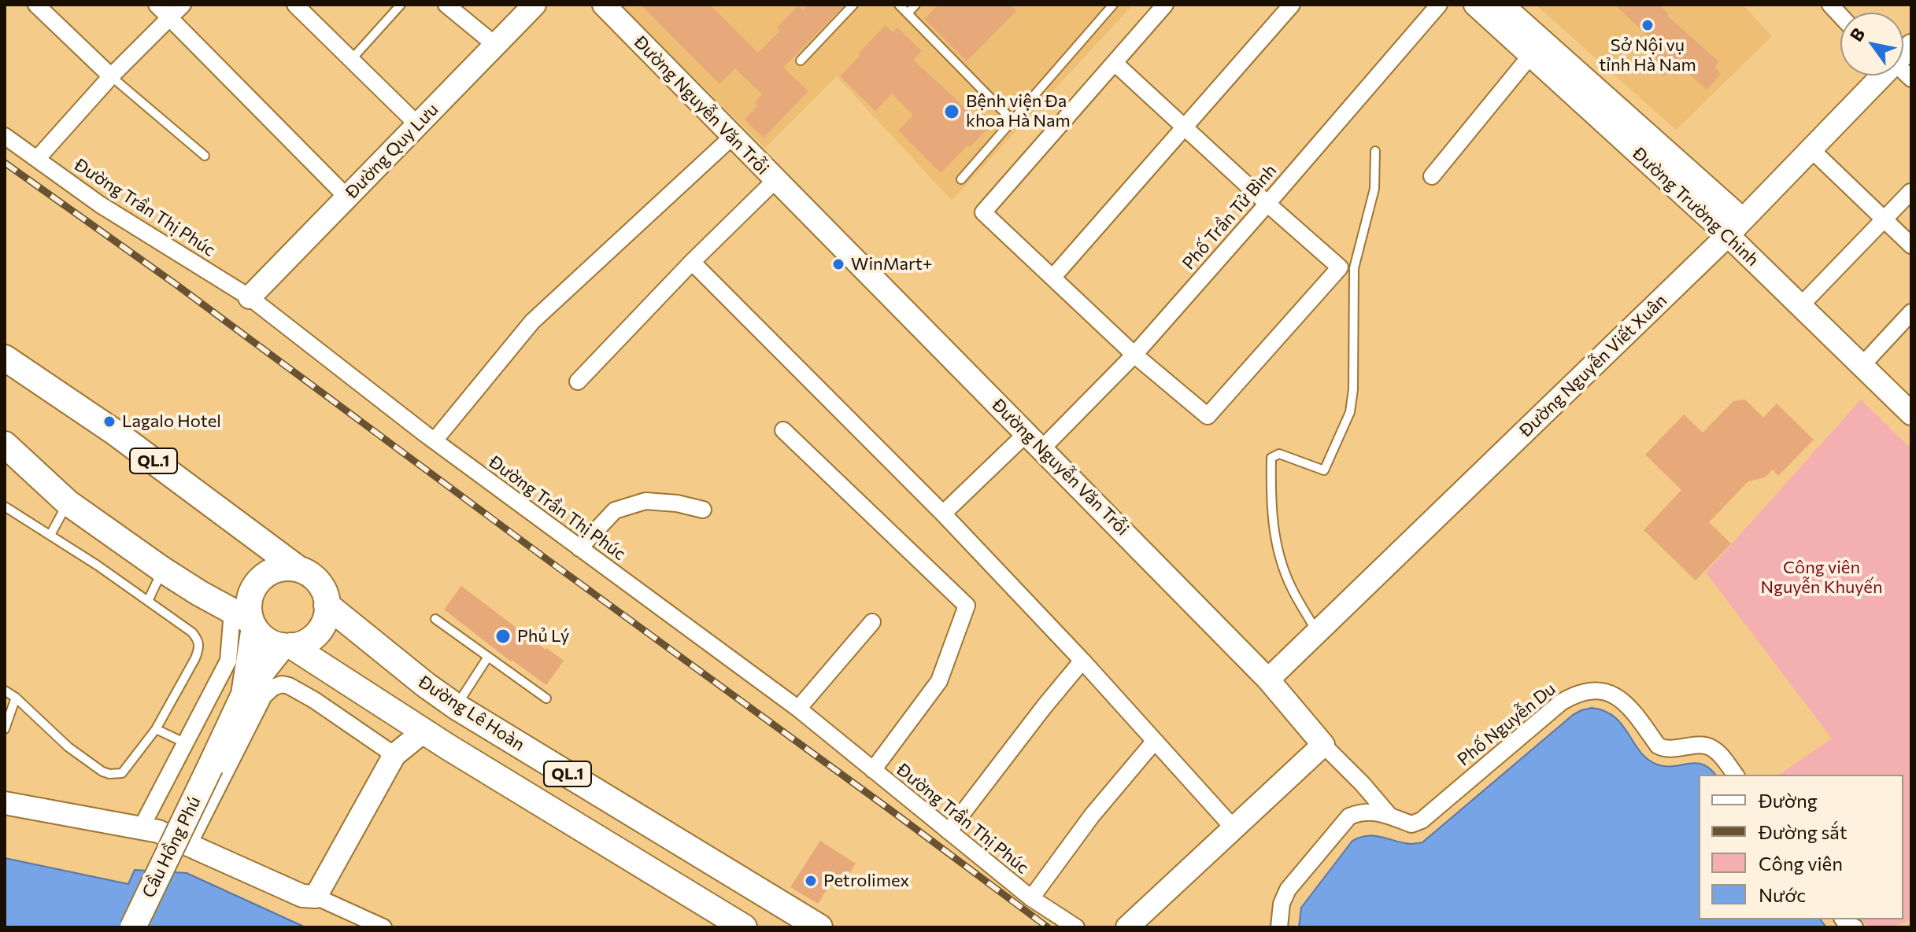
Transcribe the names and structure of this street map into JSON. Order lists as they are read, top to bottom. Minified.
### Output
{"streets":{"main road":["QL.1","Đường Lê Hoàn","Cầu Hồng Phú"],"street":["Đường Nguyễn Văn Trỗi","Đường Quy Lưu","Đường Trường Chinh","Đường Trần Thị Phúc","Phố Trần Tử Bình","Đường Nguyễn Viết Xuân","Phố Nguyễn Du"]},"crossings":[["Đường Nguyễn Văn Trỗi","Phố Trần Tử Bình"],["Đường Nguyễn Văn Trỗi","Đường Nguyễn Viết Xuân"],["Đường Quy Lưu","Đường Trần Thị Phúc"],["Đường Trường Chinh","Đường Nguyễn Viết Xuân"],["QL.1","Đường Lê Hoàn"]],"parks":["Công viên Nguyễn Khuyến"],"places":["Sở Nội vụ tỉnh Hà Nam","Bệnh viện Đa khoa Hà Nam","WinMart+","Lagalo Hotel","Phủ Lý","Petrolimex"],"legend":["Đường","Đường sắt","Công viên","Nước"],"north":"top left"}
